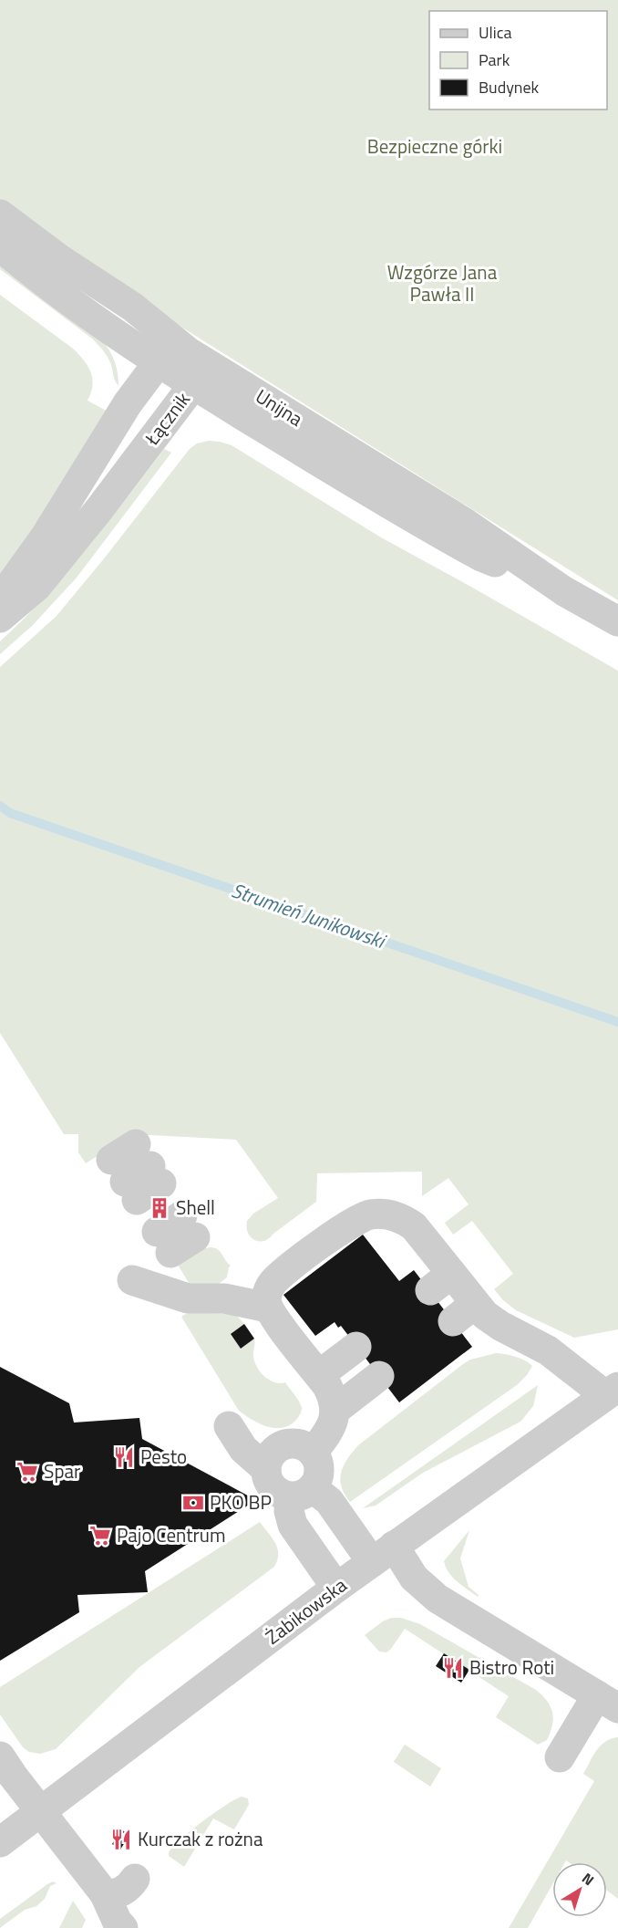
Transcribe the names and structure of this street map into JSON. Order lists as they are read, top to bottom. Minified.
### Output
{"streets":{"street":["Unijna","Łącznik","Żabikowska"]},"crossings":[["Unijna","Łącznik"]],"water":["Strumień Junikowski"],"parks":["Bezpieczne górki","Wzgórze Jana Pawła II"],"places":{"building":["Shell"],"restaurant":["Pesto","Bistro Roti","Kurczak z rożna"],"supermarket":["Spar","Pajo Centrum"],"bank":["PKO BP"]},"legend":["Ulica","Park","Budynek"],"north":"top right"}
